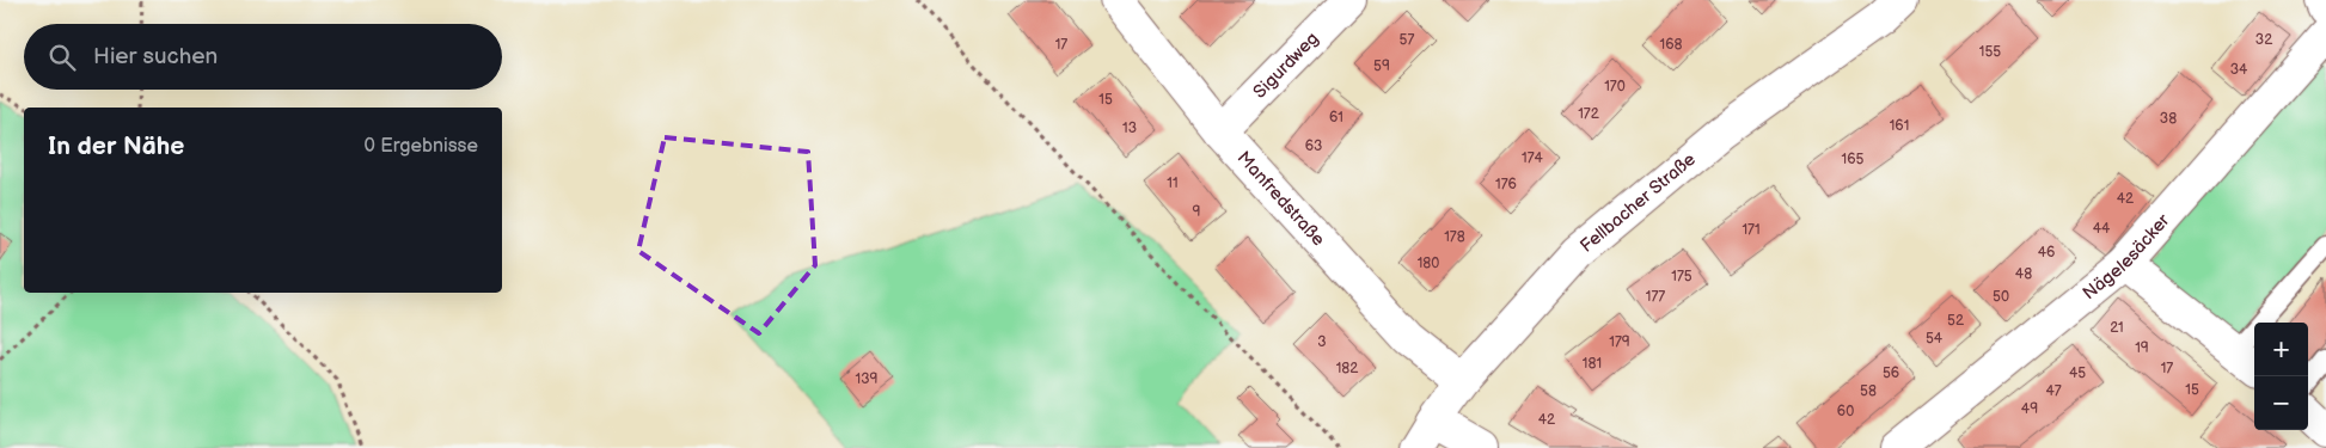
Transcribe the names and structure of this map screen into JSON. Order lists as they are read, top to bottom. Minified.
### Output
{"streets":{"street":["Sigurdweg","Manfredstraße","Fellbacher Straße","Nägelesäcker"]},"crossings":[["Sigurdweg","Manfredstraße"],["Manfredstraße","Fellbacher Straße"]],"house_numbers":["57","32","17","168","155","59","34","170","15","172","61","38","161","13","63","174","165","11","176","42","9","44","171","178","46","180","48","175","177","50","52","21","54","3","179","19","181","182","17","56","45","139","15","58","47","49","60","42"],"page":{"search":"Hier suchen","heading":["In der Nähe","0 Ergebnisse"],"map_buttons":["+","−"]}}
